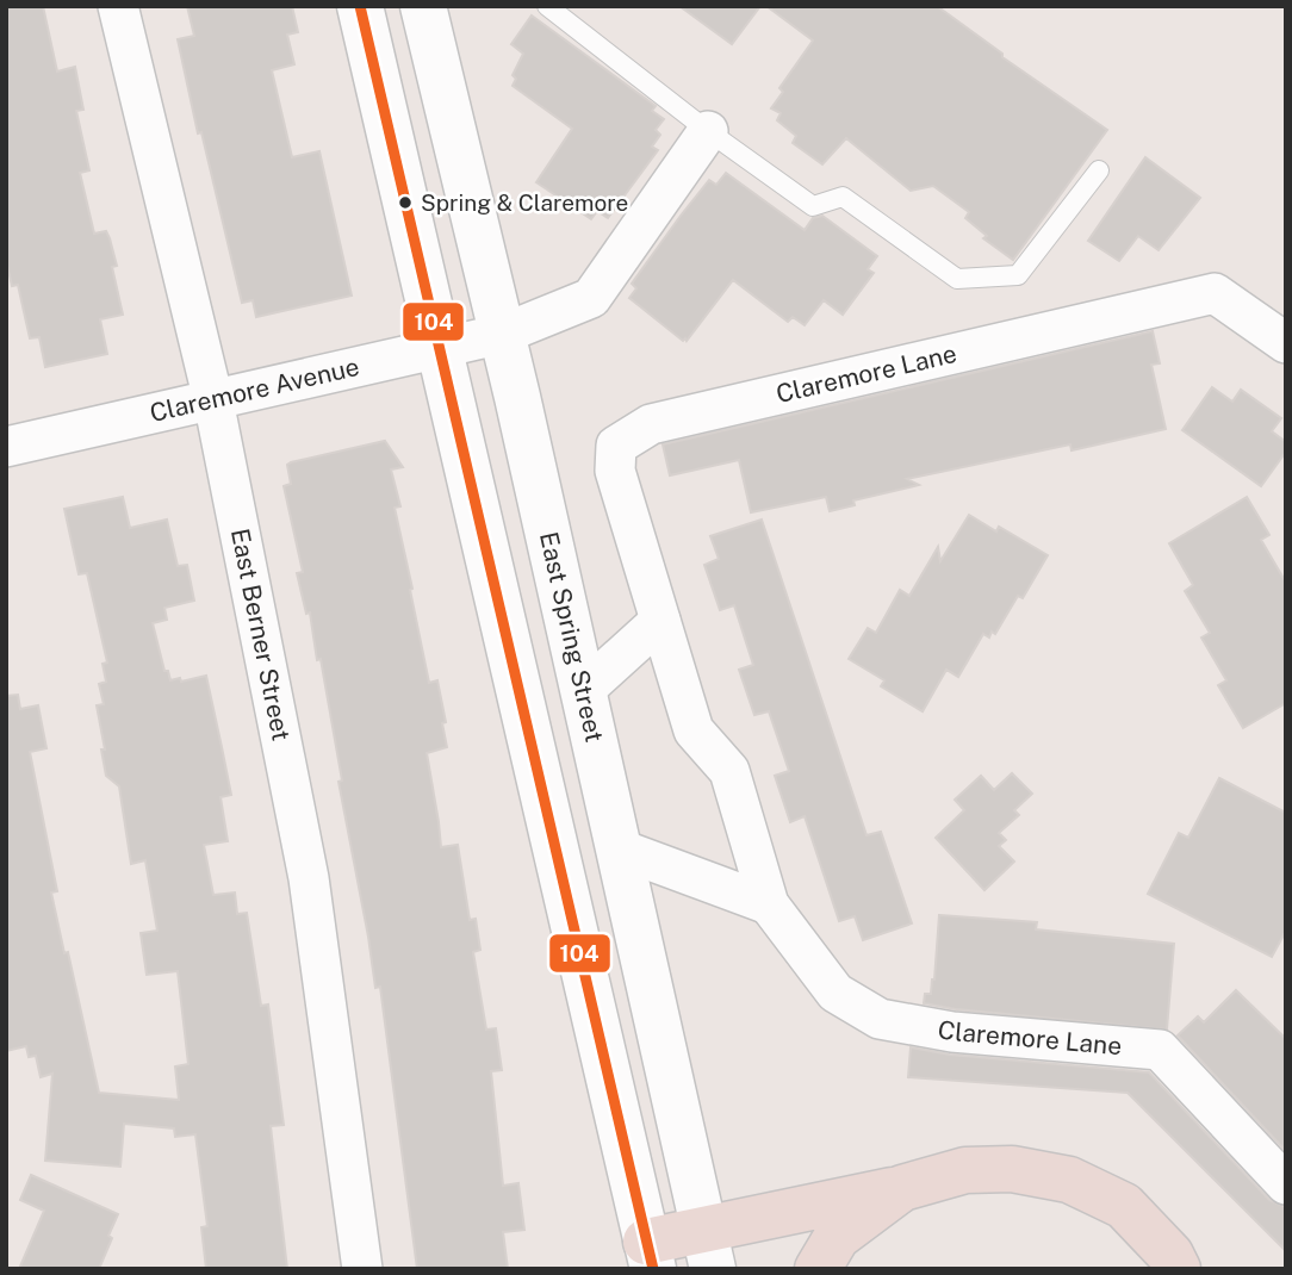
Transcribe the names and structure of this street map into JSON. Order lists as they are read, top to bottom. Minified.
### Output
{"streets":{"main road":["East Spring Street"],"street":["Claremore Lane","Claremore Avenue","East Berner Street"]},"crossings":[["Claremore Avenue","East Berner Street"],["Claremore Avenue","East Spring Street"]],"places":["Spring & Claremore"],"lines":["transit line 104"]}
